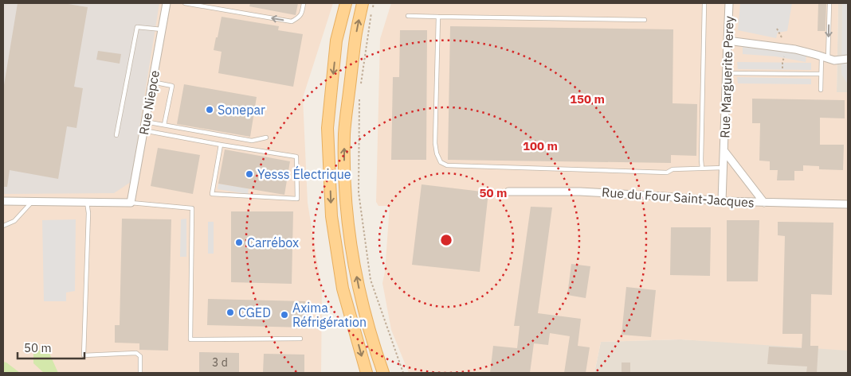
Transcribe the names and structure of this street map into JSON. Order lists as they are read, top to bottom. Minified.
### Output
{"streets":{"street":["Rue Marguerite Perey","Rue Niepce","Rue du Four Saint-Jacques"]},"crossings":[["Rue Marguerite Perey","Rue du Four Saint-Jacques"]],"places":["Sonepar","Yesss Électrique","Carrébox","CGED","Axima Réfrigération"],"house_numbers":["3 d"],"scale_bar":"50 m","rings":["150 m","100 m","50 m"]}
